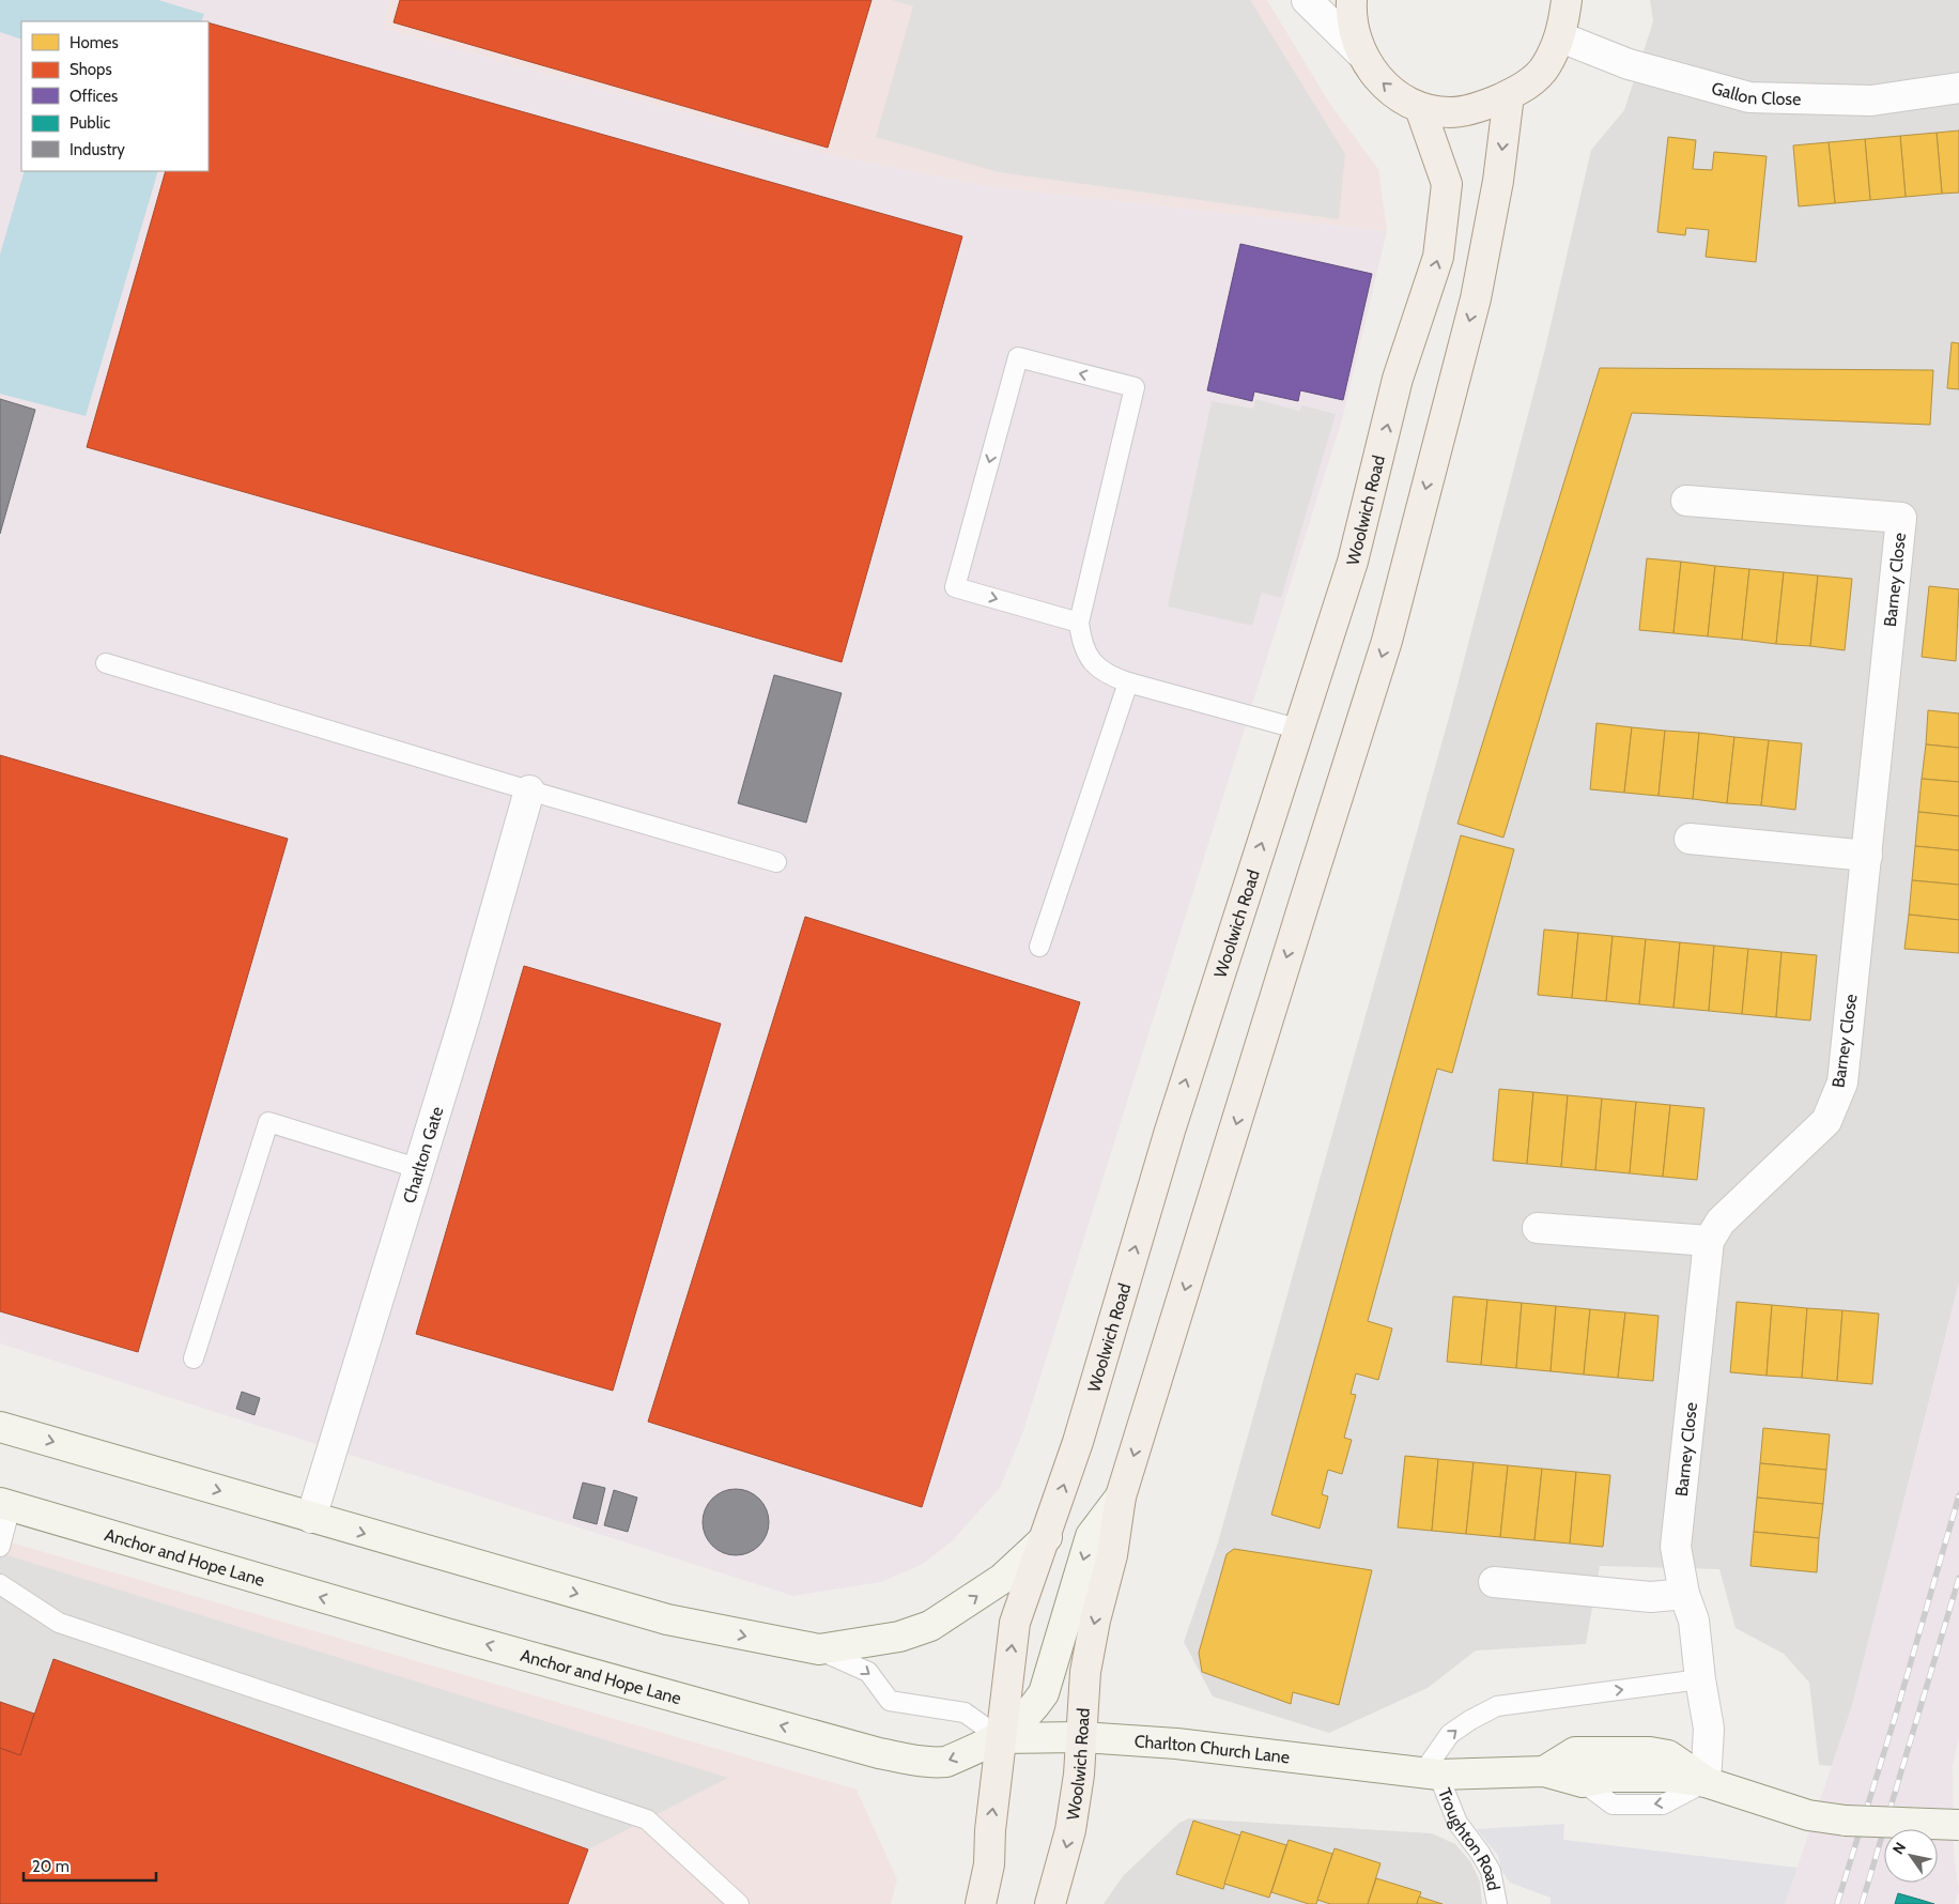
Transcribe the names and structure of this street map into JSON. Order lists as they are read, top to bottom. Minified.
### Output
{"streets":{"main road":["Woolwich Road"],"street":["Gallon Close","Barney Close","Charlton Gate","Anchor and Hope Lane","Charlton Church Lane"],"lane":["Troughton Road"]},"crossings":[["Woolwich Road","Anchor and Hope Lane"],["Woolwich Road","Charlton Church Lane"],["Barney Close","Charlton Church Lane"],["Anchor and Hope Lane","Charlton Church Lane"],["Charlton Church Lane","Troughton Road"]],"legend":["Homes","Shops","Offices","Public","Industry"],"scale_bar":"20 m","north":"top left"}
